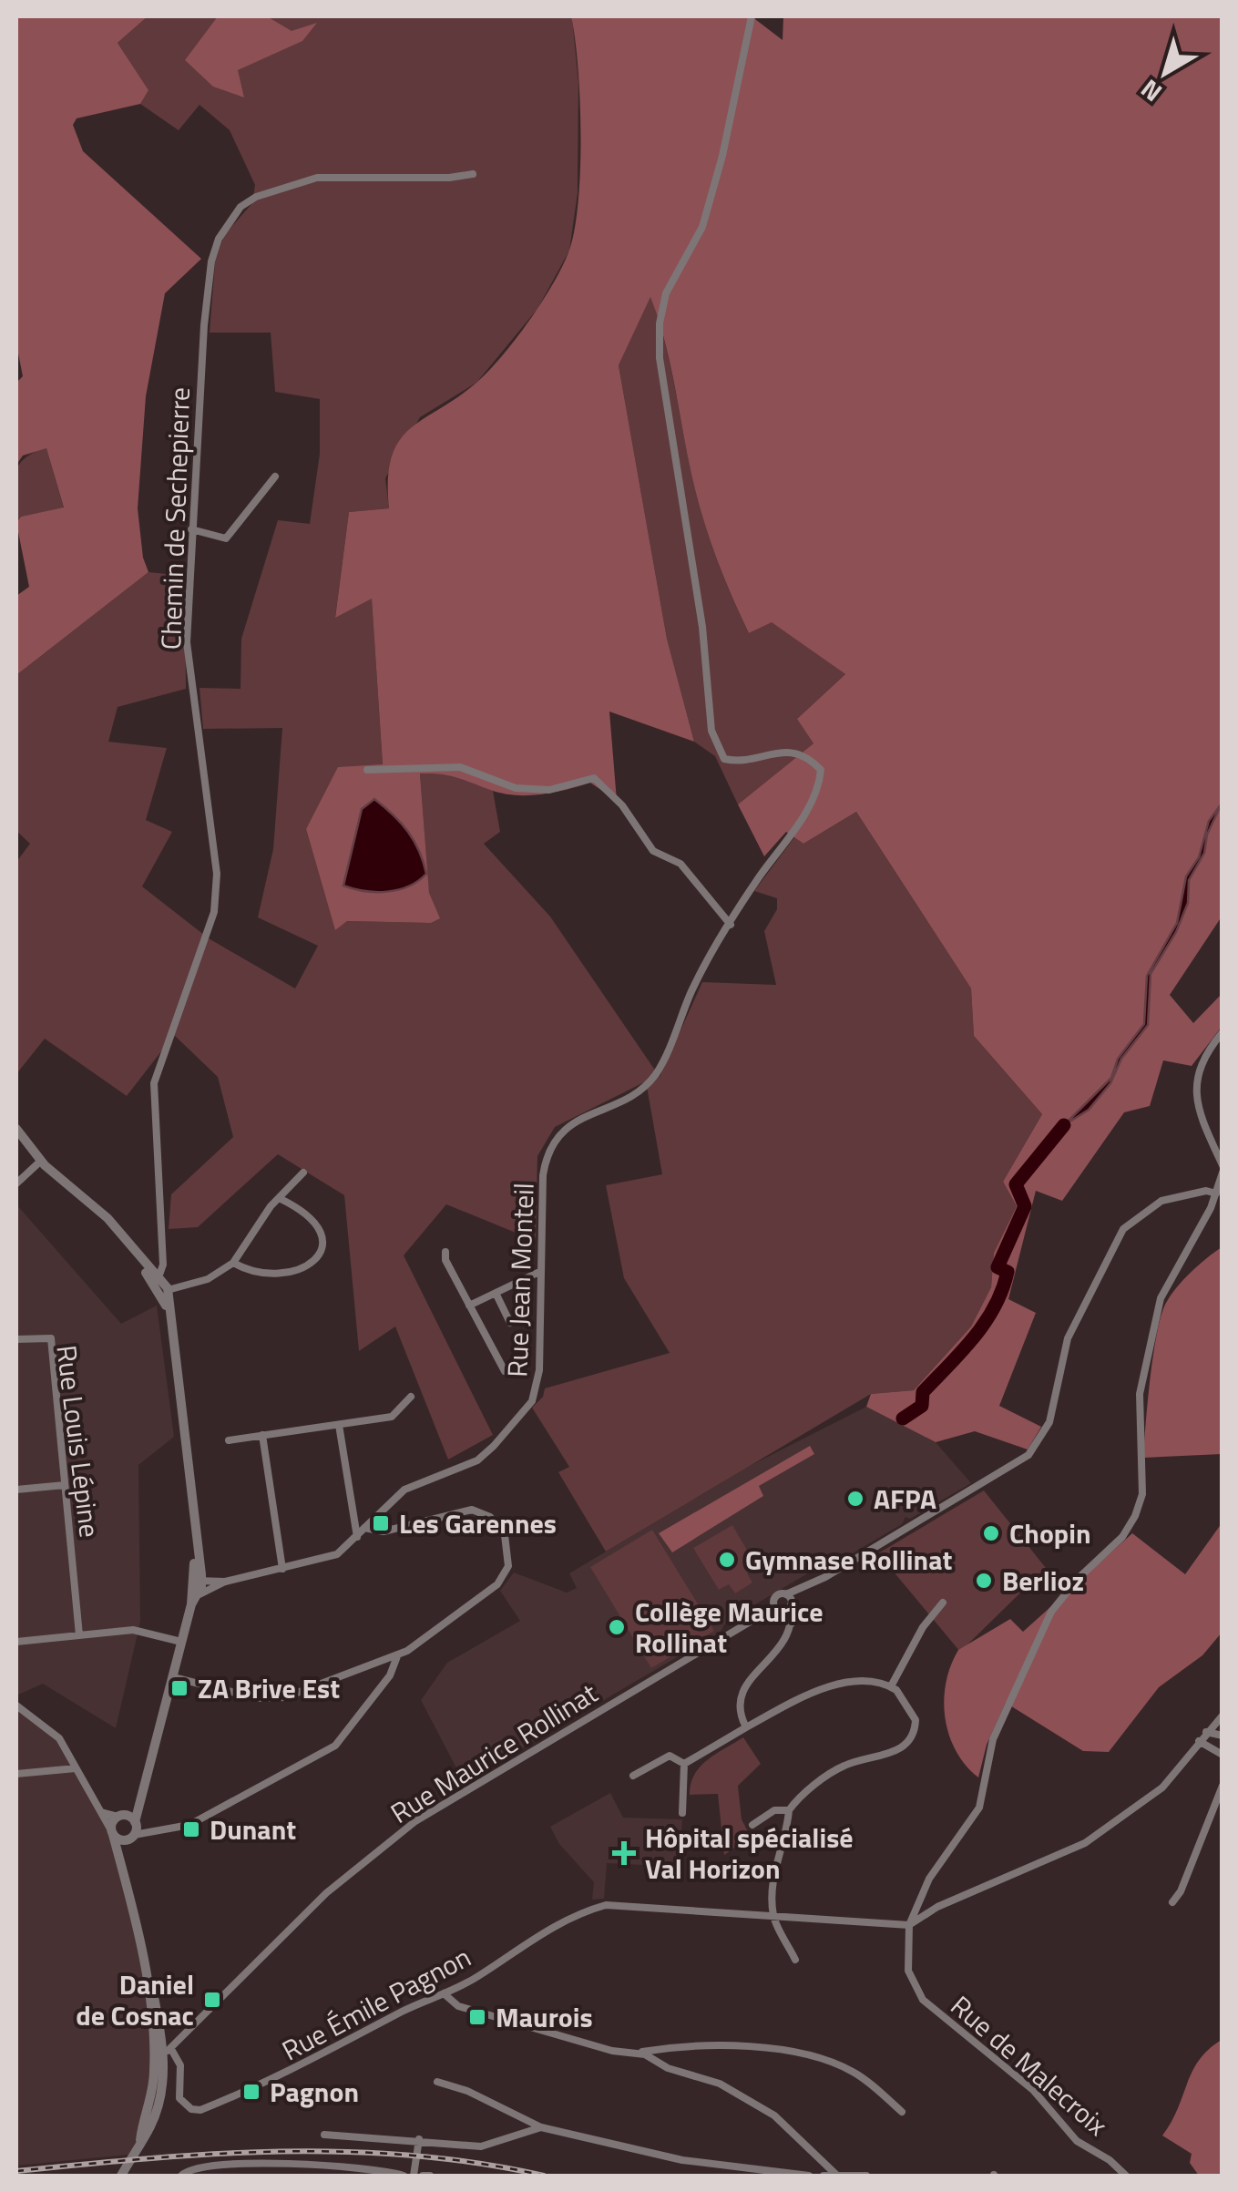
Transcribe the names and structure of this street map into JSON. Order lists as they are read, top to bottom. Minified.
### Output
{"streets":{"street":["Chemin de Sechepierre","Rue Jean Monteil","Rue Louis Lépine","Rue Maurice Rollinat","Rue Émile Pagnon","Rue de Malecroix"]},"crossings":[["Rue Maurice Rollinat","Rue Émile Pagnon"],["Rue Émile Pagnon","Rue de Malecroix"]],"places":{"other":["AFPA","Chopin","Gymnase Rollinat","Berlioz","Collège Maurice Rollinat"],"transit":["Les Garennes","ZA Brive Est","Dunant","Daniel de Cosnac","Maurois","Pagnon"],"health":["Hôpital spécialisé Val Horizon"]},"north":"bottom left"}
